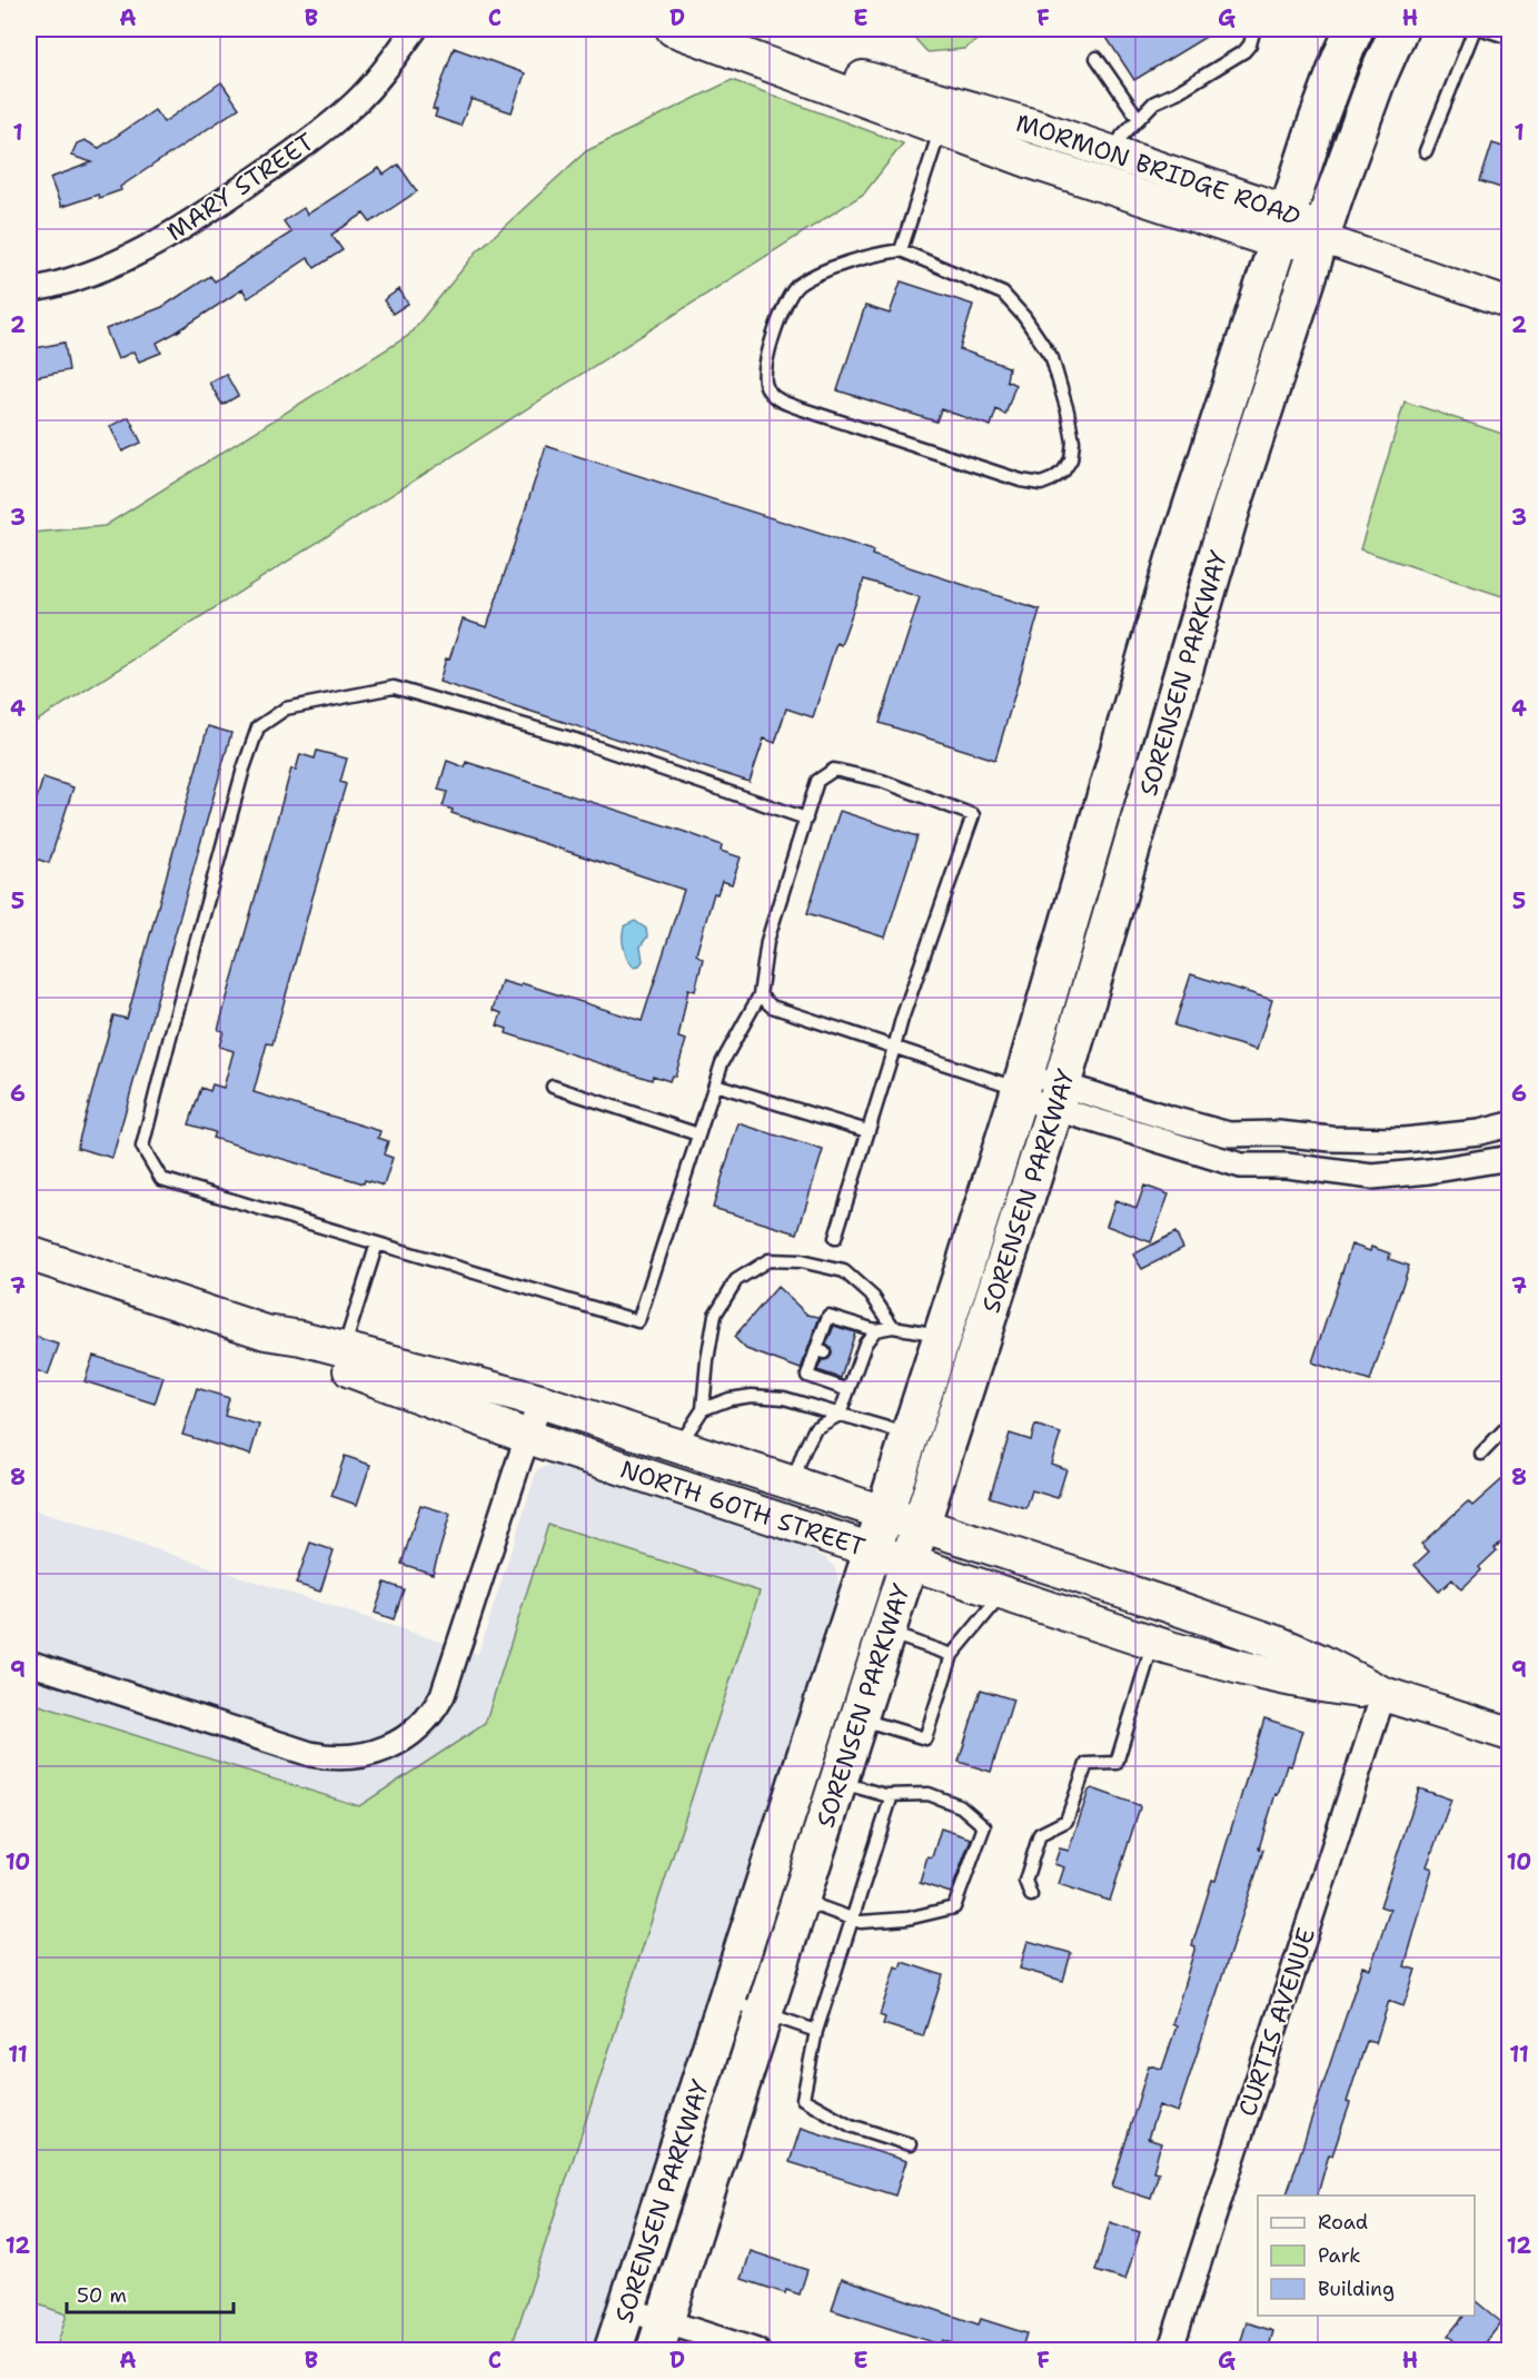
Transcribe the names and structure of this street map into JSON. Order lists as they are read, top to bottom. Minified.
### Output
{"streets":{"main road":["MORMON BRIDGE ROAD","SORENSEN PARKWAY","NORTH 60TH STREET"],"street":["MARY STREET","CURTIS AVENUE"]},"crossings":[["MORMON BRIDGE ROAD","SORENSEN PARKWAY"],["SORENSEN PARKWAY","NORTH 60TH STREET"],["NORTH 60TH STREET","CURTIS AVENUE"]],"legend":["Road","Park","Building"],"scale_bar":"50 m","grid":{"columns":["A","B","C","D","E","F","G","H"],"rows":["1","2","3","4","5","6","7","8","9","10","11","12"]}}
